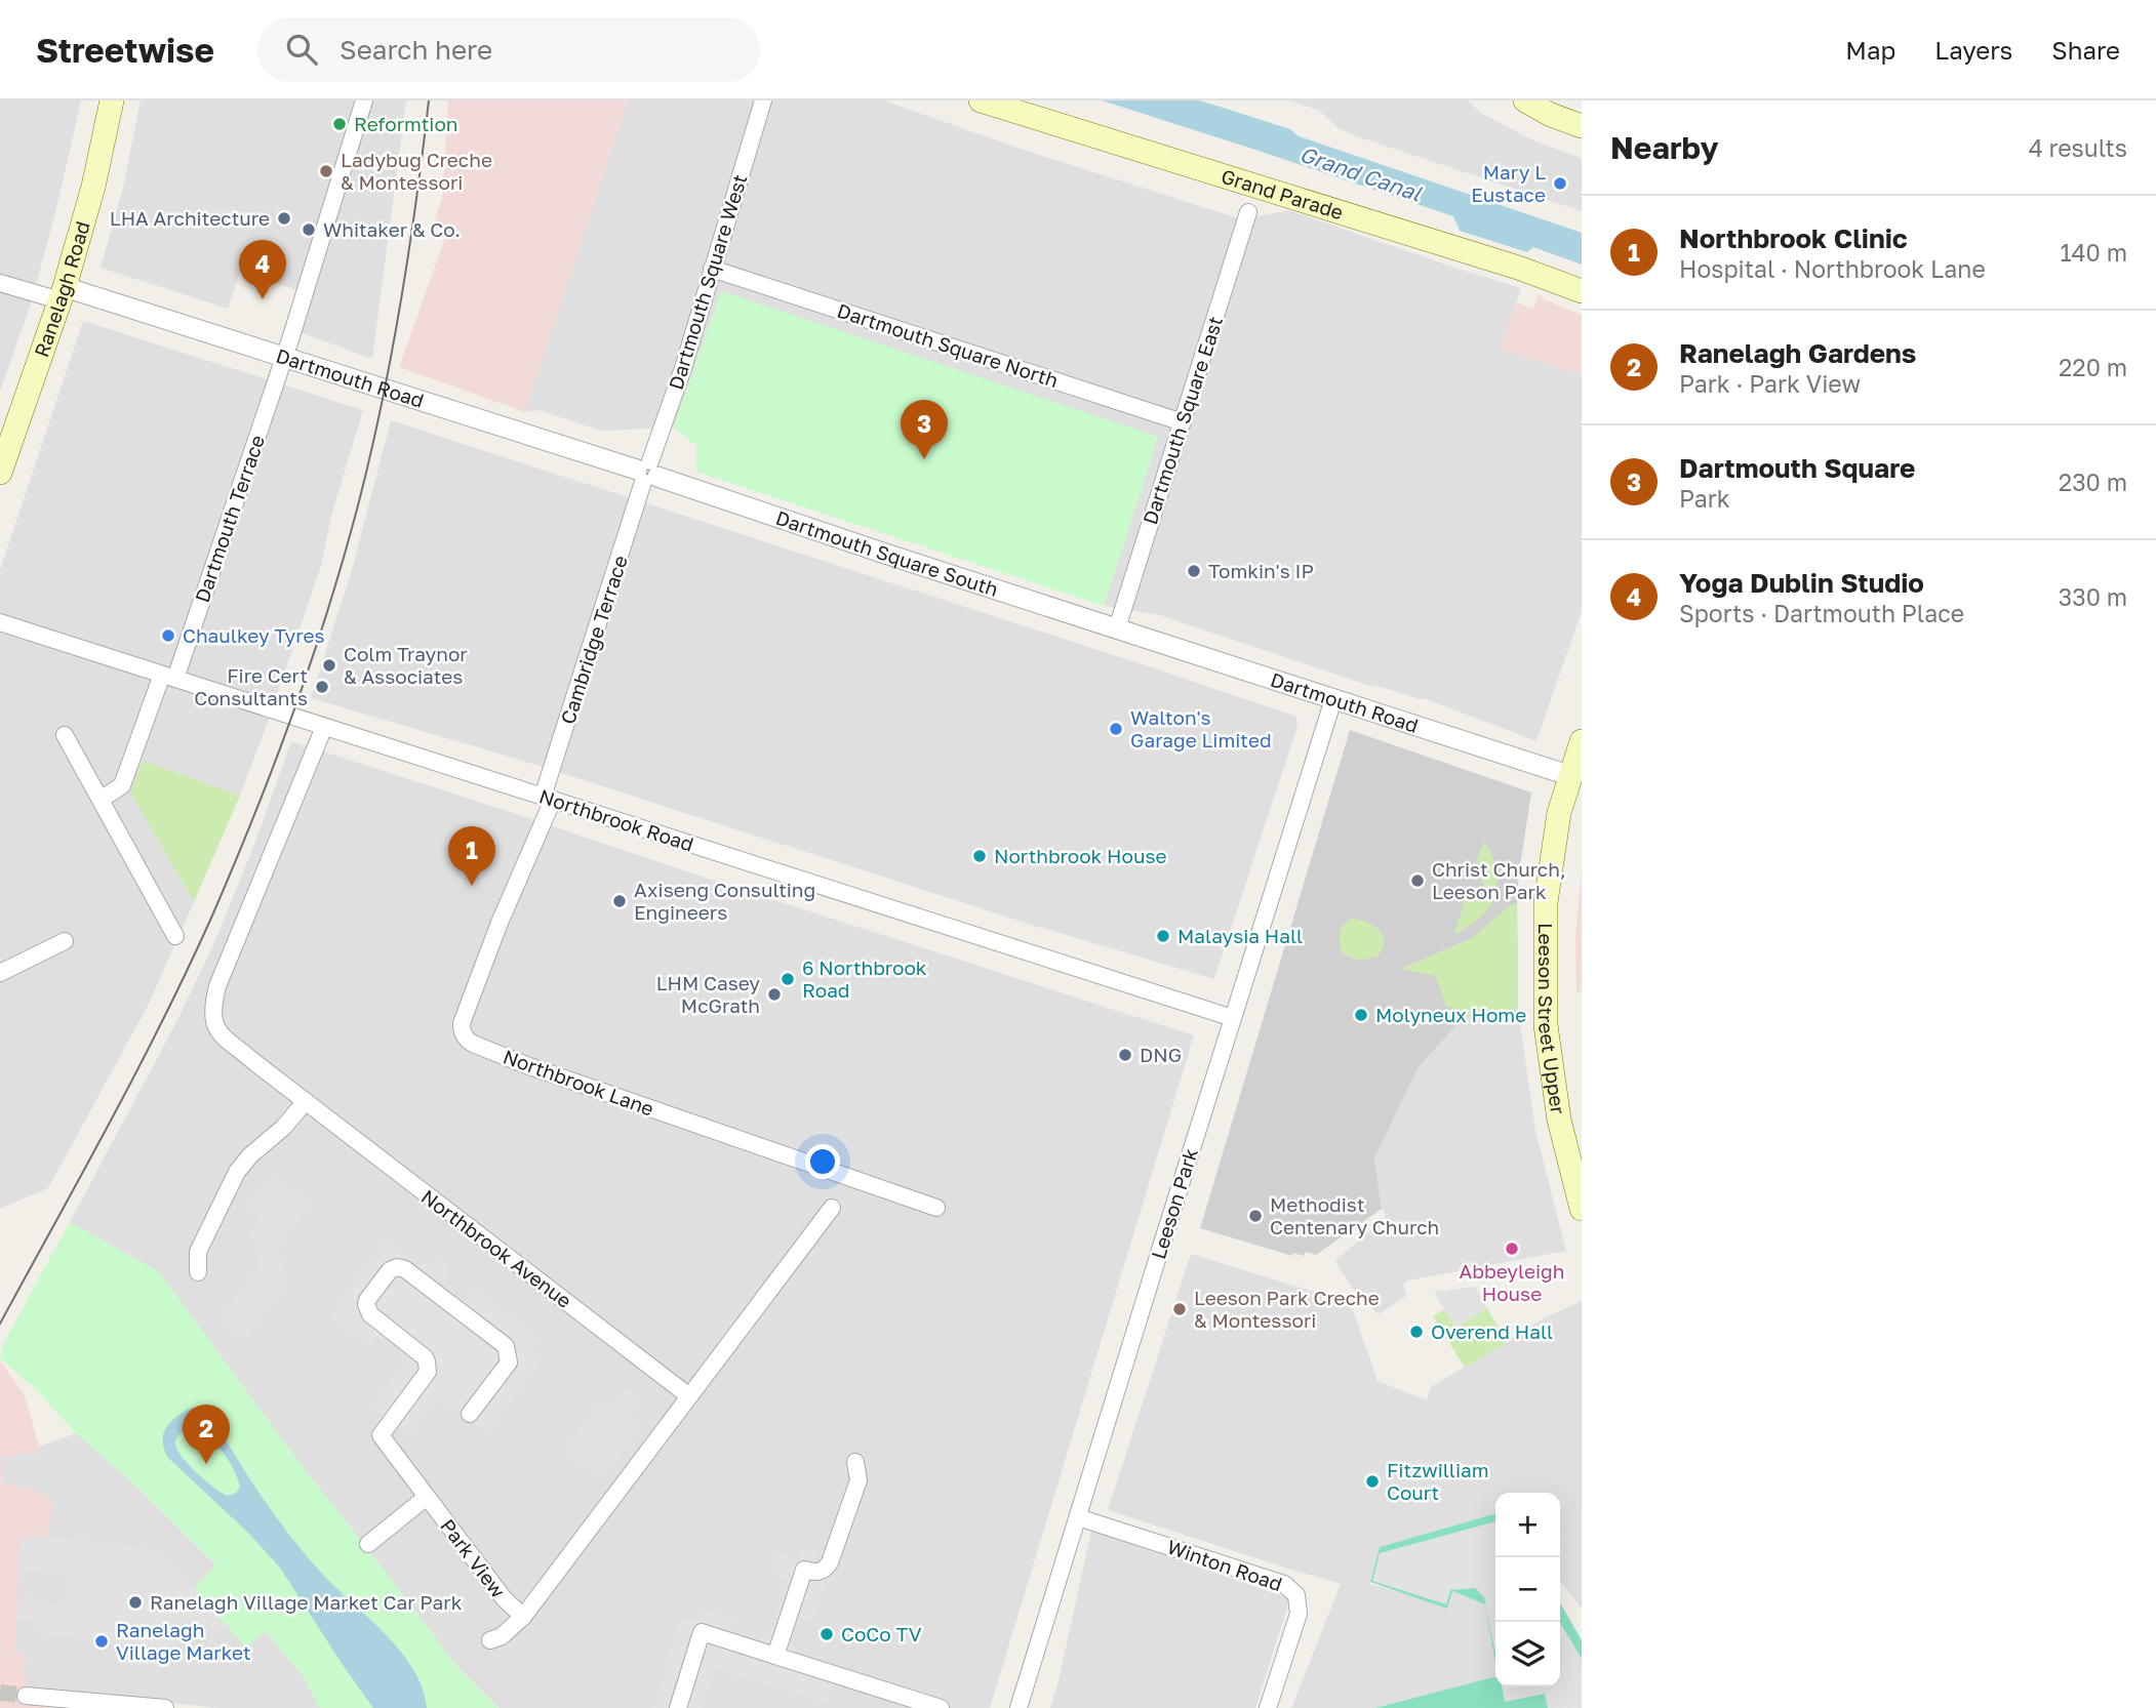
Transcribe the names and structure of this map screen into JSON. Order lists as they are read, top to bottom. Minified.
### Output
{"streets":{"main road":["Grand Parade","Ranelagh Road","Leeson Street Upper"],"street":["Dartmouth Square West","Dartmouth Square North","Dartmouth Road","Dartmouth Square East","Dartmouth Terrace","Dartmouth Square South","Cambridge Terrace","Northbrook Road","Northbrook Lane","Leeson Park","Northbrook Avenue","Park View","Winton Road"]},"crossings":[["Dartmouth Square West","Dartmouth Square North"],["Dartmouth Square West","Dartmouth Road"],["Dartmouth Square West","Dartmouth Square South"],["Dartmouth Square West","Cambridge Terrace"],["Ranelagh Road","Dartmouth Road"],["Dartmouth Square North","Dartmouth Square East"],["Dartmouth Road","Dartmouth Square East"],["Dartmouth Road","Dartmouth Terrace"],["Dartmouth Road","Dartmouth Square South"],["Dartmouth Road","Cambridge Terrace"],["Dartmouth Road","Leeson Street Upper"],["Dartmouth Road","Leeson Park"],["Dartmouth Square East","Dartmouth Square South"],["Dartmouth Terrace","Northbrook Road"],["Dartmouth Square South","Cambridge Terrace"],["Cambridge Terrace","Northbrook Road"],["Cambridge Terrace","Northbrook Lane"],["Northbrook Road","Northbrook Lane"],["Northbrook Road","Leeson Park"],["Northbrook Road","Northbrook Avenue"],["Leeson Park","Winton Road"]],"water":["Grand Canal"],"places":["Reformtion","Ladybug Creche & Montessori","Mary L Eustace","LHA Architecture","Whitaker & Co.","Tomkin's IP","Chaulkey Tyres","Colm Traynor & Associates","Fire Cert Consultants","Walton's Garage Limited","Northbrook House","Christ Church, Leeson Park","Axiseng Consulting Engineers","Malaysia Hall","6 Northbrook Road","LHM Casey McGrath","Molyneux Home","DNG","Methodist Centenary Church","Abbeyleigh House","Leeson Park Creche & Montessori","Overend Hall","Fitzwilliam Court","Ranelagh Village Market Car Park","CoCo TV","Ranelagh Village Market"],"page":{"header":"Streetwise","search":"Search here","nav":["Map","Layers","Share"],"heading":["Nearby","4 results"],"list":[{"mark":"1","name":"Northbrook Clinic","note":"Hospital · Northbrook Lane","value":"140 m"},{"mark":"2","name":"Ranelagh Gardens","note":"Park · Park View","value":"220 m"},{"mark":"3","name":"Dartmouth Square","note":"Park","value":"230 m"},{"mark":"4","name":"Yoga Dublin Studio","note":"Sports · Dartmouth Place","value":"330 m"}],"pins":["4","3","1","2"],"map_buttons":["+","−"]}}
